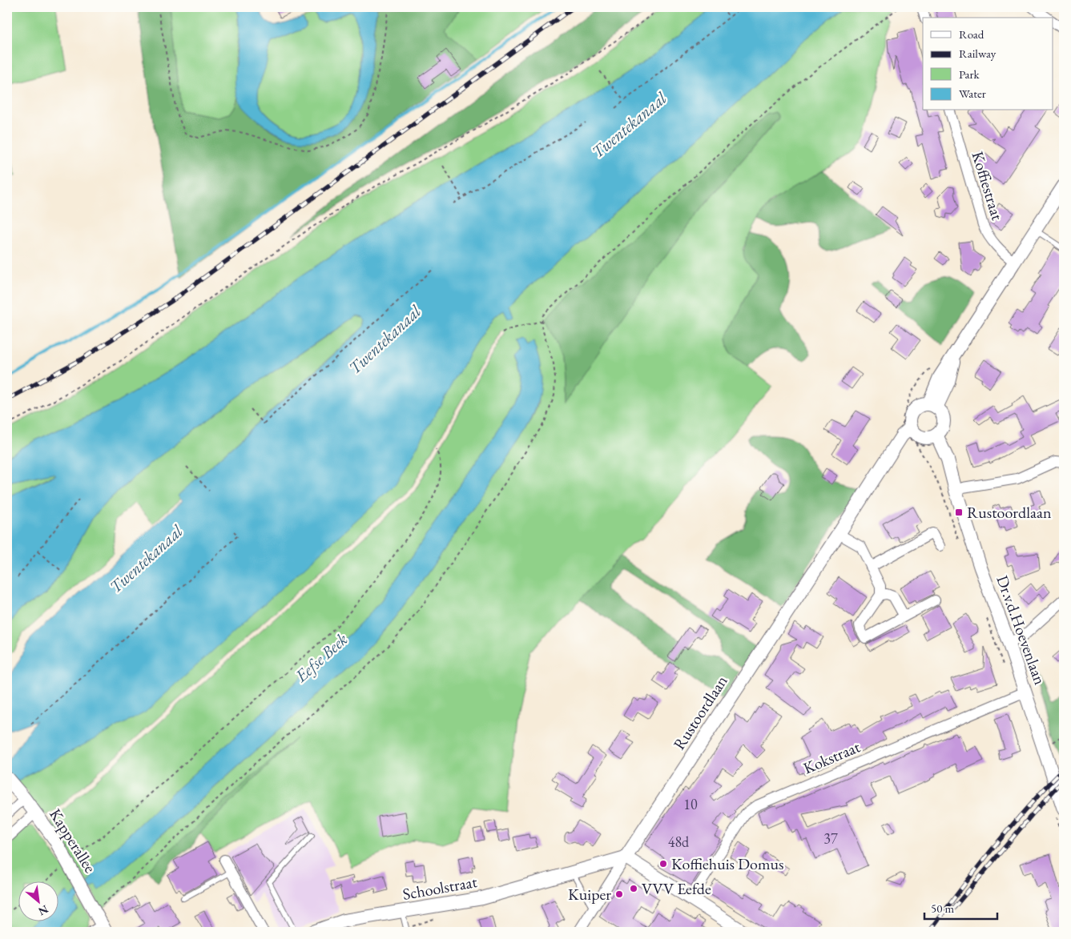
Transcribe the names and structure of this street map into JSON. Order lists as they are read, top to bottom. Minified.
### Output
{"streets":{"street":["Koffiestraat","Dr.v.d.Hoevenlaan","Rustoordlaan","Kokstraat","Kapperallee","Schoolstraat"]},"crossings":[["Dr.v.d.Hoevenlaan","Rustoordlaan"],["Dr.v.d.Hoevenlaan","Kokstraat"],["Rustoordlaan","Schoolstraat"]],"water":["Twentekanaal","Eefse Beek"],"places":{"transit":["Rustoordlaan"],"other":["Koffiehuis Domus","VVV Eefde","Kuiper"]},"house_numbers":["10","37","48d"],"legend":["Road","Railway","Park","Water"],"scale_bar":"50 m","north":"bottom right"}
